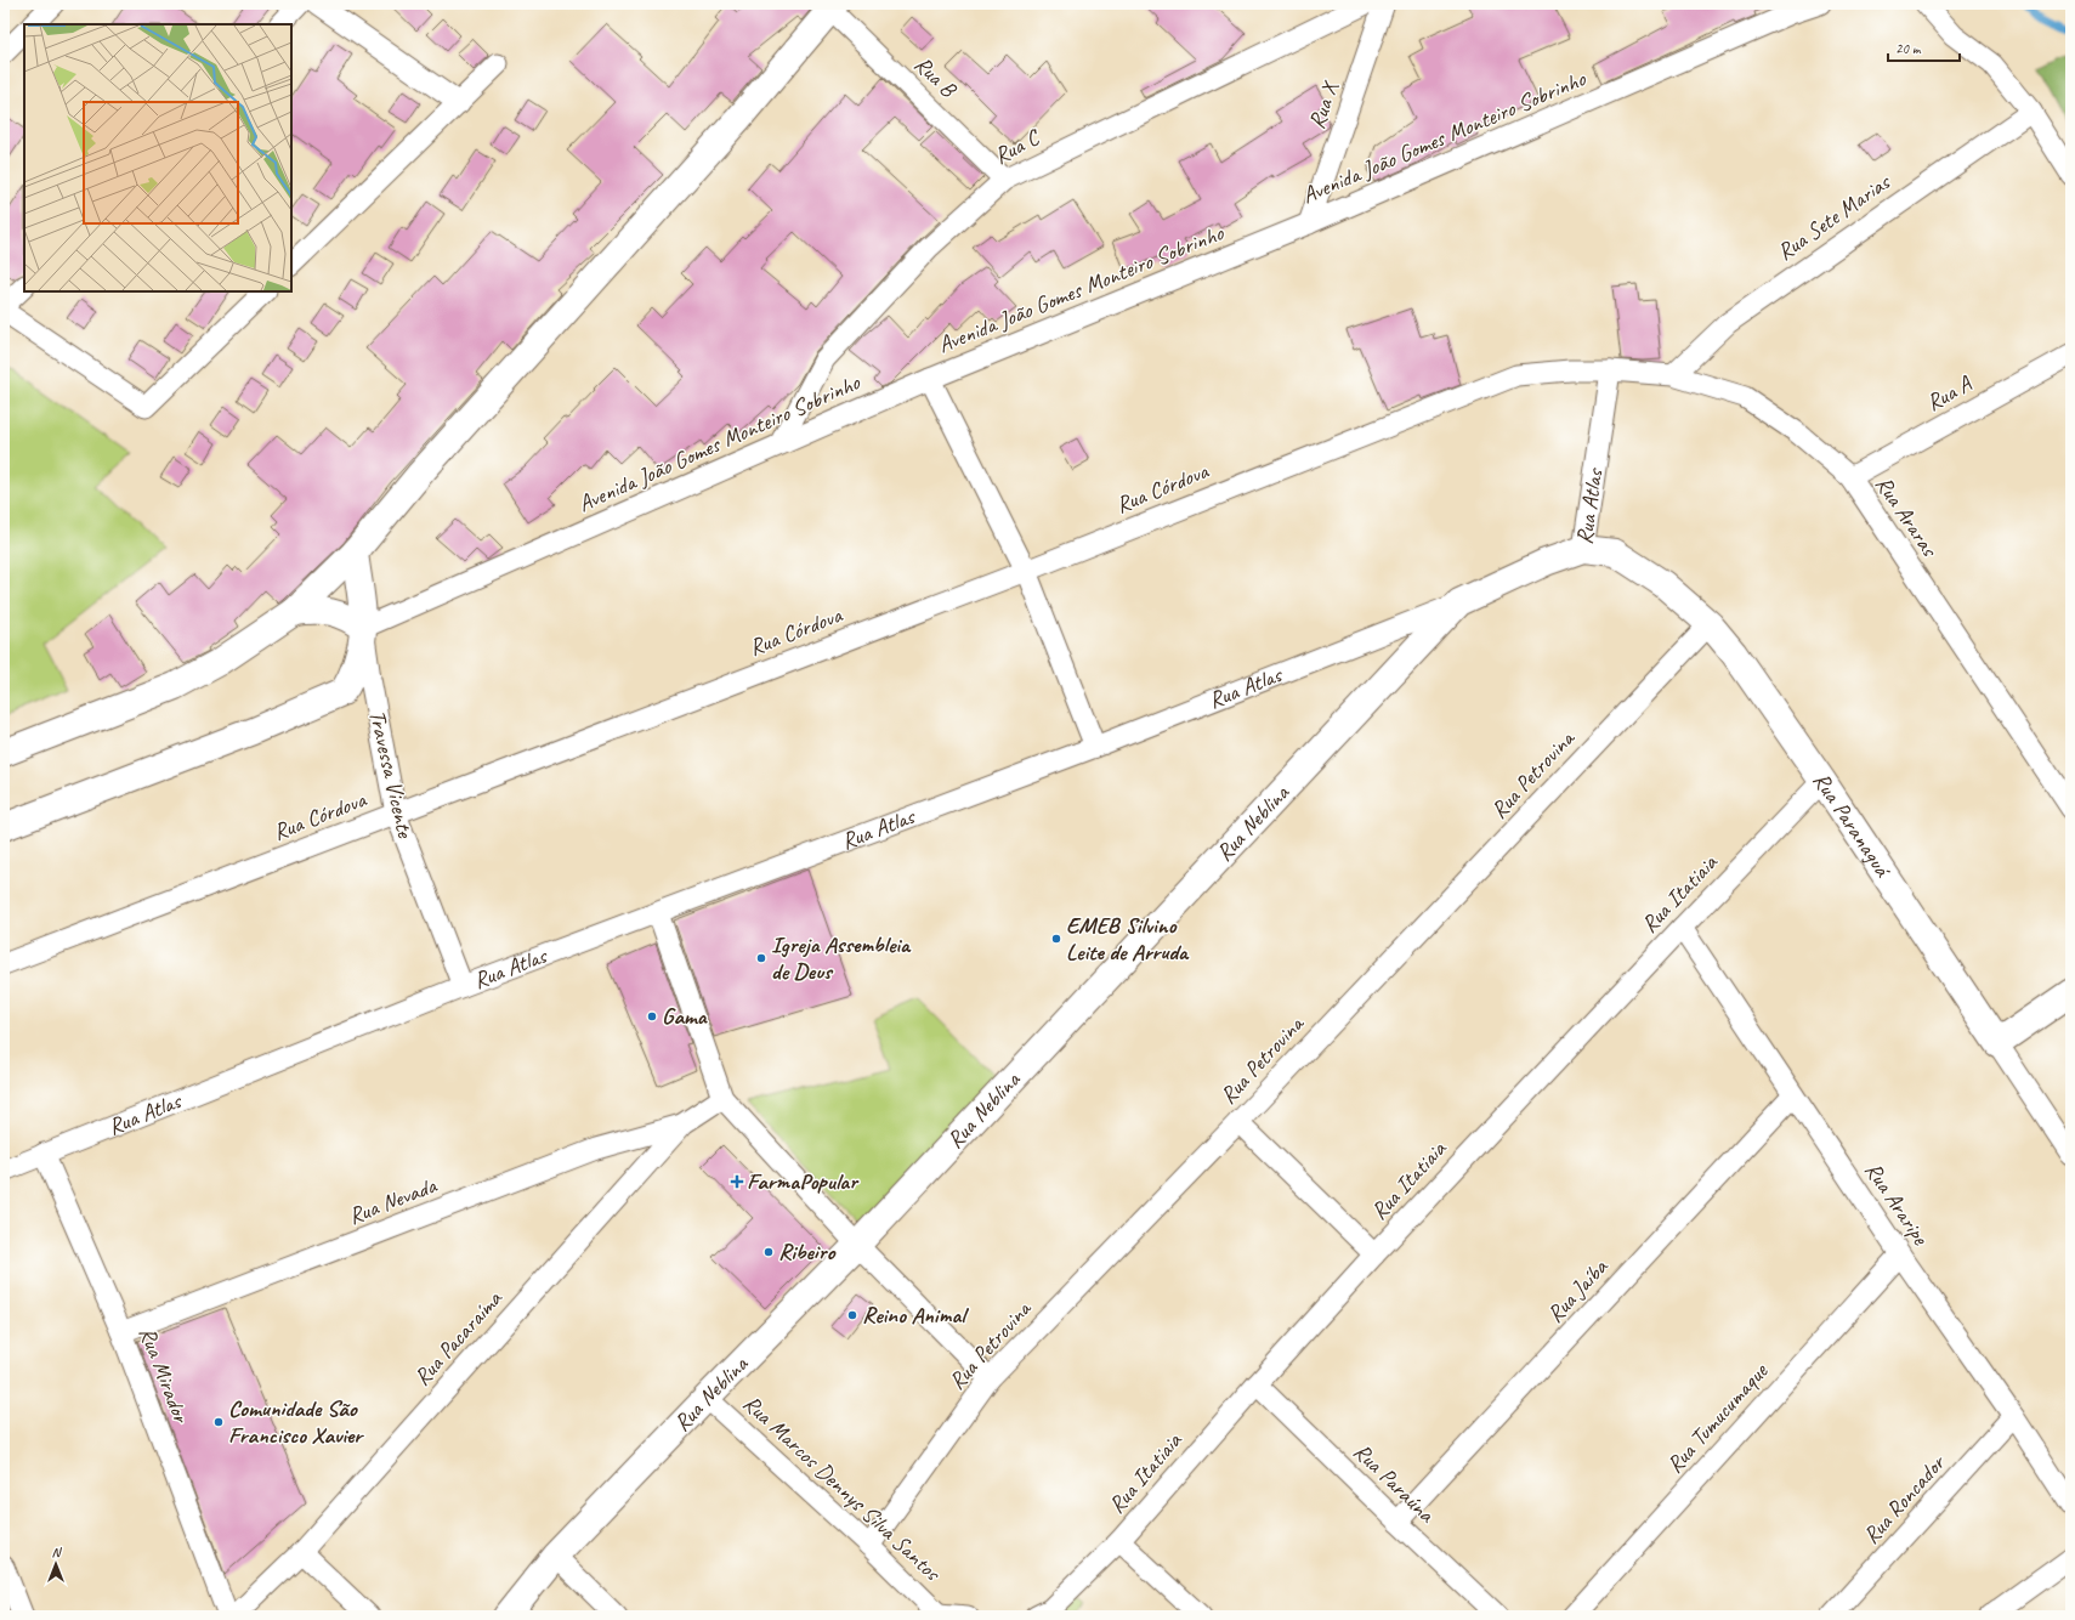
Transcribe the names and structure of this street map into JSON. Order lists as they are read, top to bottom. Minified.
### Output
{"streets":{"street":["Rua B","Rua X","Avenida João Gomes Monteiro Sobrinho","Rua C","Rua Sete Marias","Rua A","Rua Córdova","Rua Atlas","Rua Araras","Travessa Vicente","Rua Petrovina","Rua Neblina","Rua Paranaguá","Rua Itatiaia","Rua Nevada","Rua Araripe","Rua Jaíba","Rua Pacaraíma","Rua Mirador","Rua Tumucumaque","Rua Paraúna","Rua Marcos Dennys Silva Santos","Rua Roncador"]},"crossings":[["Rua B","Rua C"],["Rua X","Avenida João Gomes Monteiro Sobrinho"],["Avenida João Gomes Monteiro Sobrinho","Rua C"],["Avenida João Gomes Monteiro Sobrinho","Travessa Vicente"],["Rua Sete Marias","Rua Araras"],["Rua A","Rua Araras"],["Rua Córdova","Rua Atlas"],["Rua Córdova","Rua Araras"],["Rua Córdova","Travessa Vicente"],["Rua Atlas","Rua Araras"],["Rua Atlas","Travessa Vicente"],["Rua Atlas","Rua Neblina"],["Rua Atlas","Rua Paranaguá"],["Rua Atlas","Rua Mirador"],["Rua Petrovina","Rua Paranaguá"],["Rua Petrovina","Rua Marcos Dennys Silva Santos"],["Rua Neblina","Rua Marcos Dennys Silva Santos"],["Rua Paranaguá","Rua Itatiaia"],["Rua Itatiaia","Rua Araripe"],["Rua Itatiaia","Rua Paraúna"],["Rua Nevada","Rua Pacaraíma"],["Rua Nevada","Rua Mirador"],["Rua Araripe","Rua Jaíba"],["Rua Araripe","Rua Tumucumaque"],["Rua Araripe","Rua Roncador"],["Rua Jaíba","Rua Paraúna"]],"places":{"other":["EMEB Silvino Leite de Arruda","Igreja Assembleia de Deus","Gama","Ribeiro","Reino Animal","Comunidade São Francisco Xavier"],"health":["FarmaPopular"]},"scale_bar":"20 m","north":"top"}
